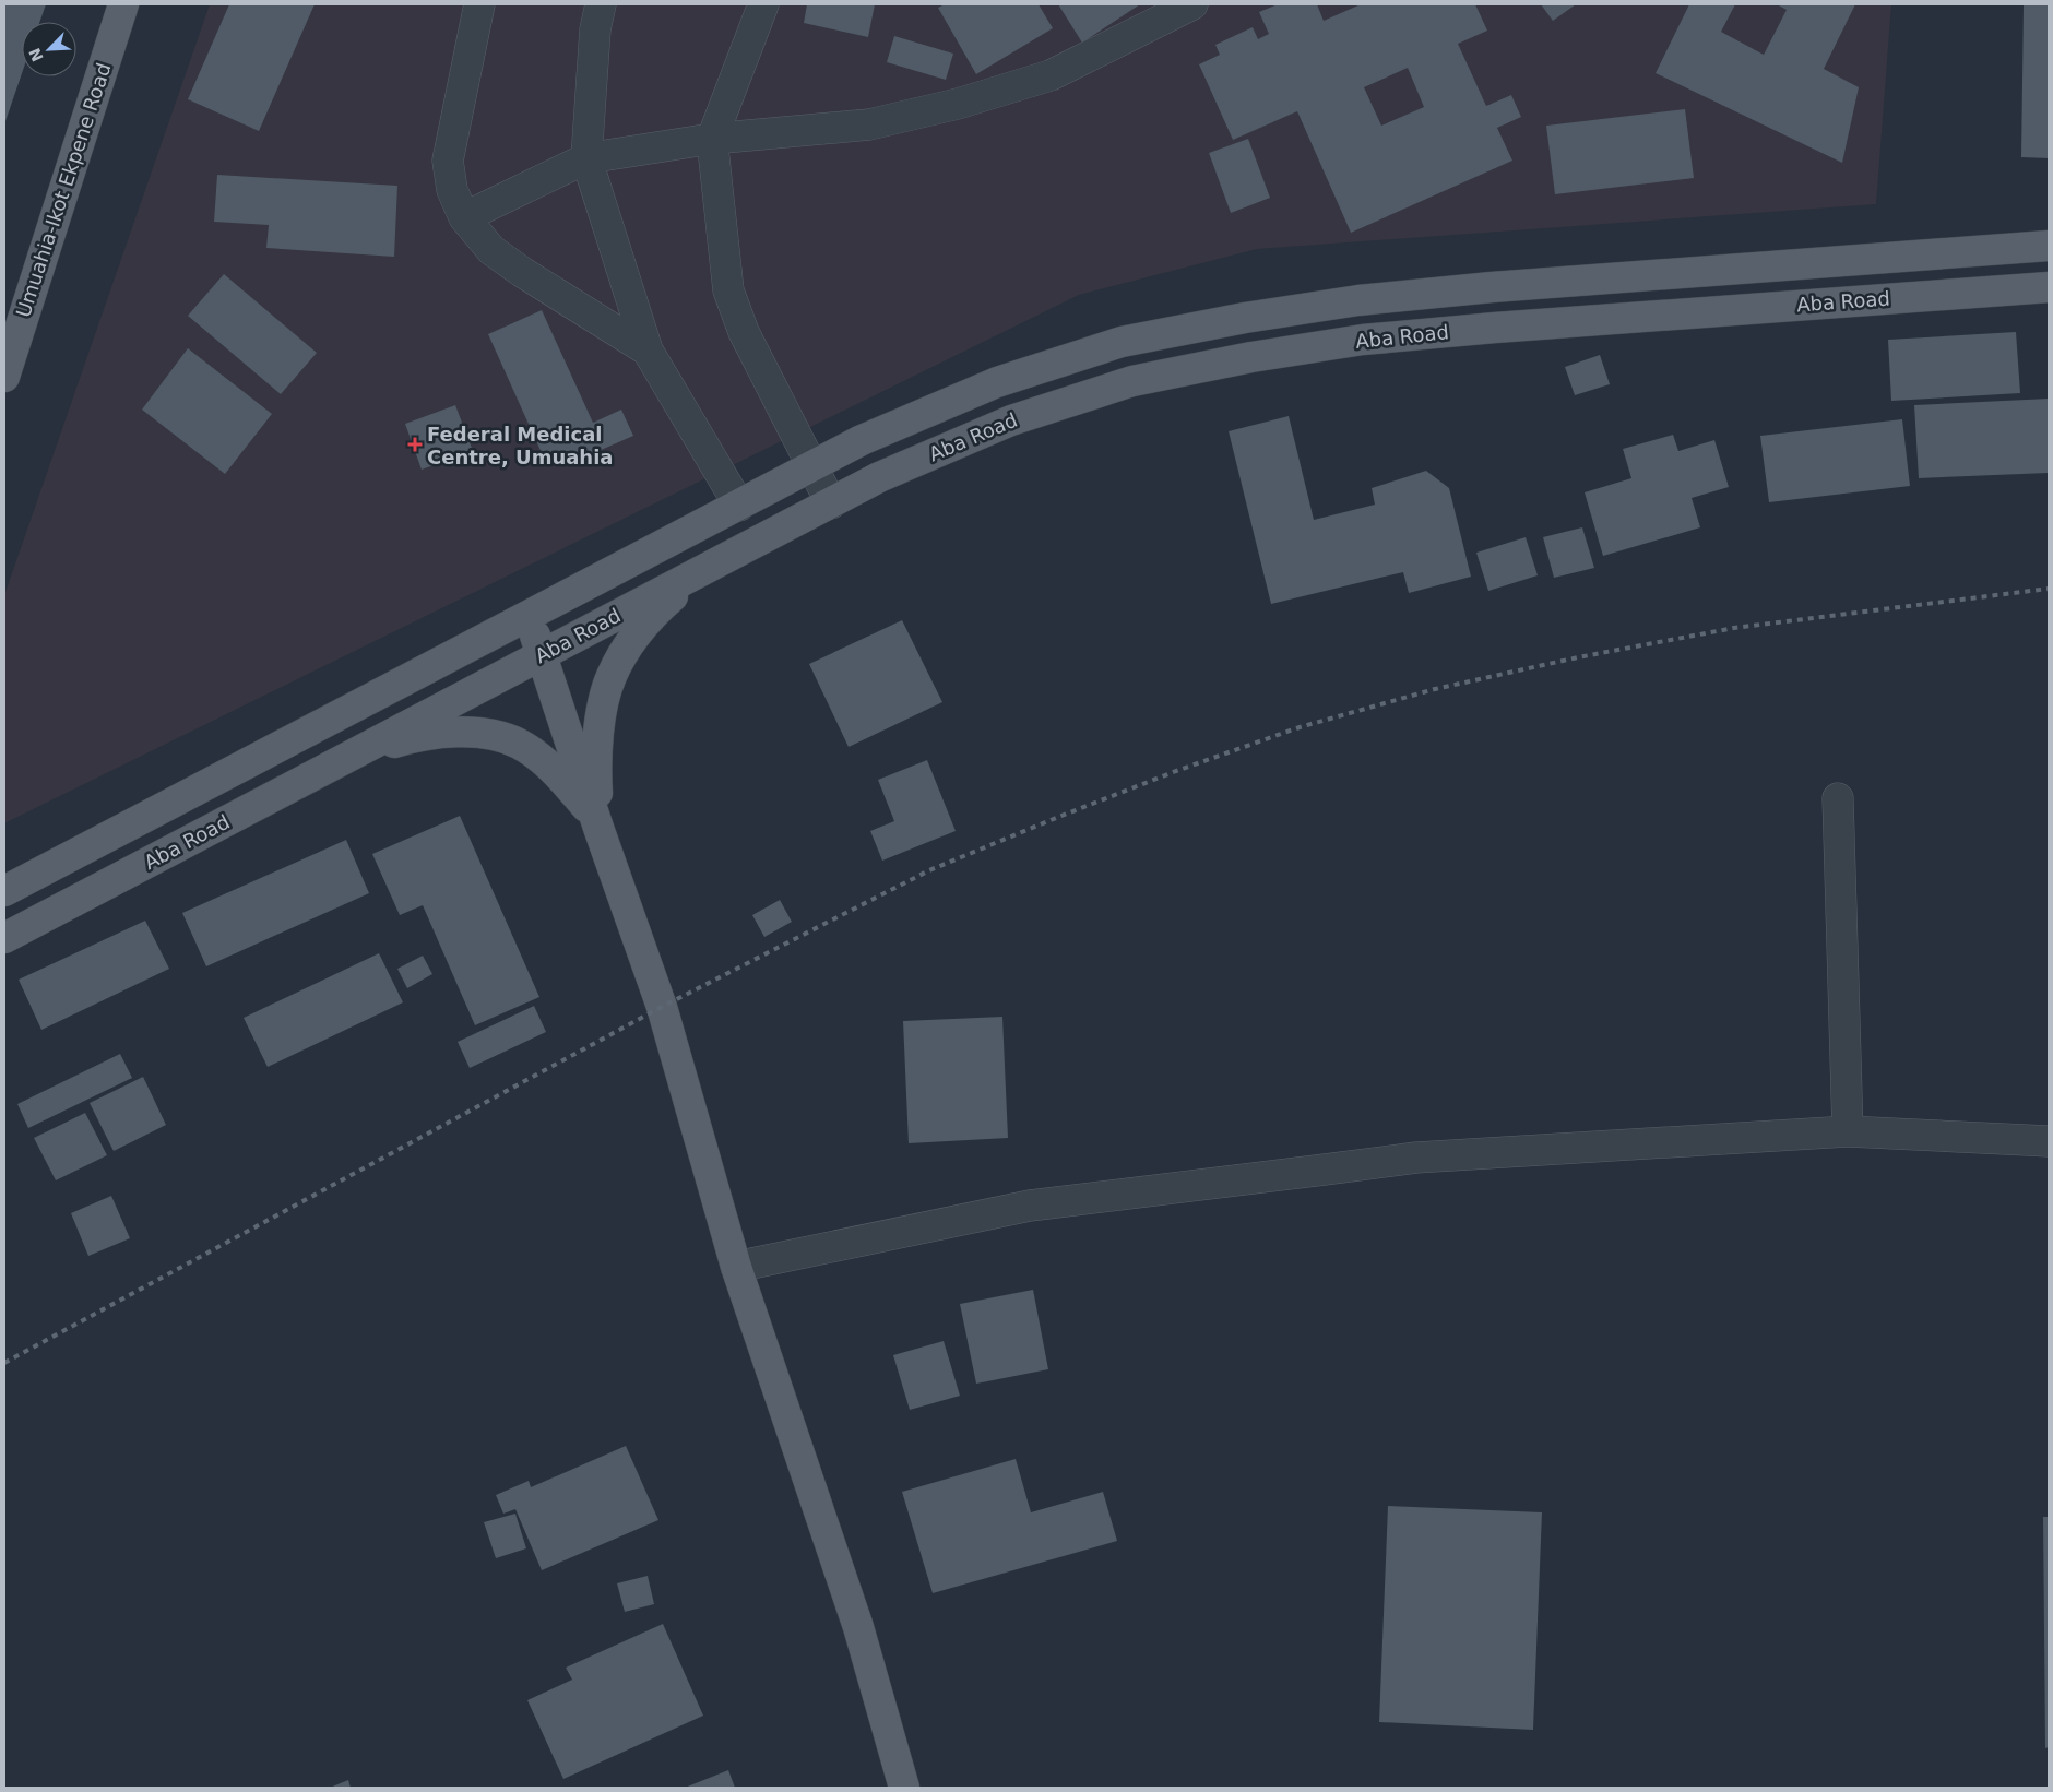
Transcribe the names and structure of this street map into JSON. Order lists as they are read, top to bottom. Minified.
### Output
{"streets":{"main road":["Umuahia-Ikot Ekpene Road","Aba Road"]},"places":{"health":["Federal Medical Centre, Umuahia"]},"north":"bottom left"}
